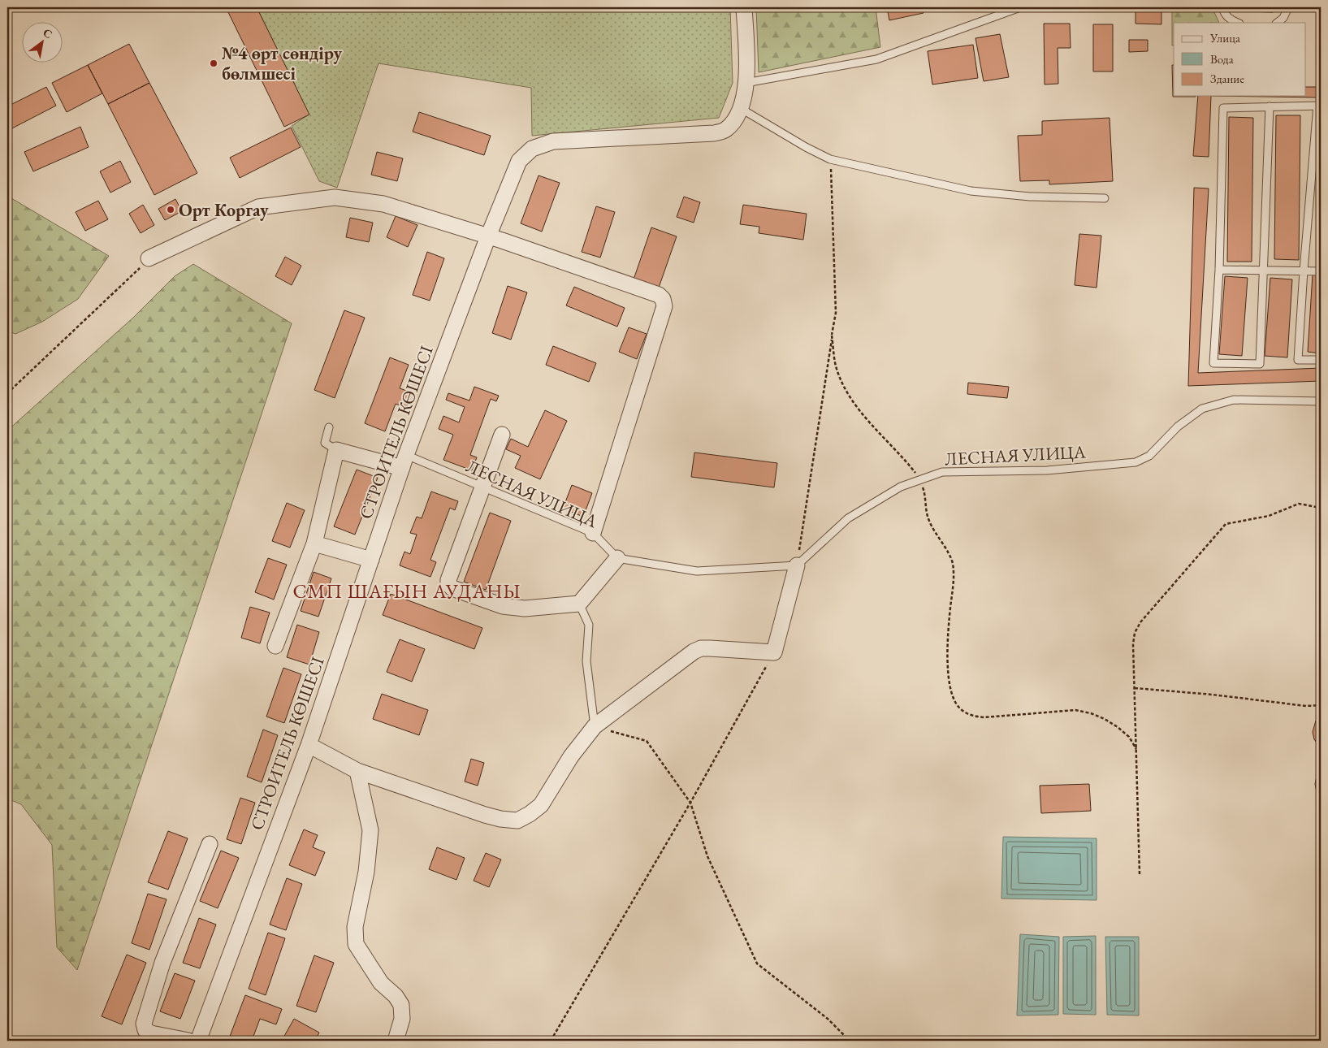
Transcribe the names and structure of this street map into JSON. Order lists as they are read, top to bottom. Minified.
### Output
{"streets":{"street":["СТРОИТЕЛЬ КӨШЕСІ"],"lane":["ЛЕСНАЯ УЛИЦА"]},"crossings":[["СТРОИТЕЛЬ КӨШЕСІ","ЛЕСНАЯ УЛИЦА"]],"districts":["СМП ШАҒЫН АУДАНЫ"],"places":["№4 өрт сөндіру бөлмшесі","Орт Коргау"],"legend":["Улица","Вода","Здание"],"north":"top right"}
